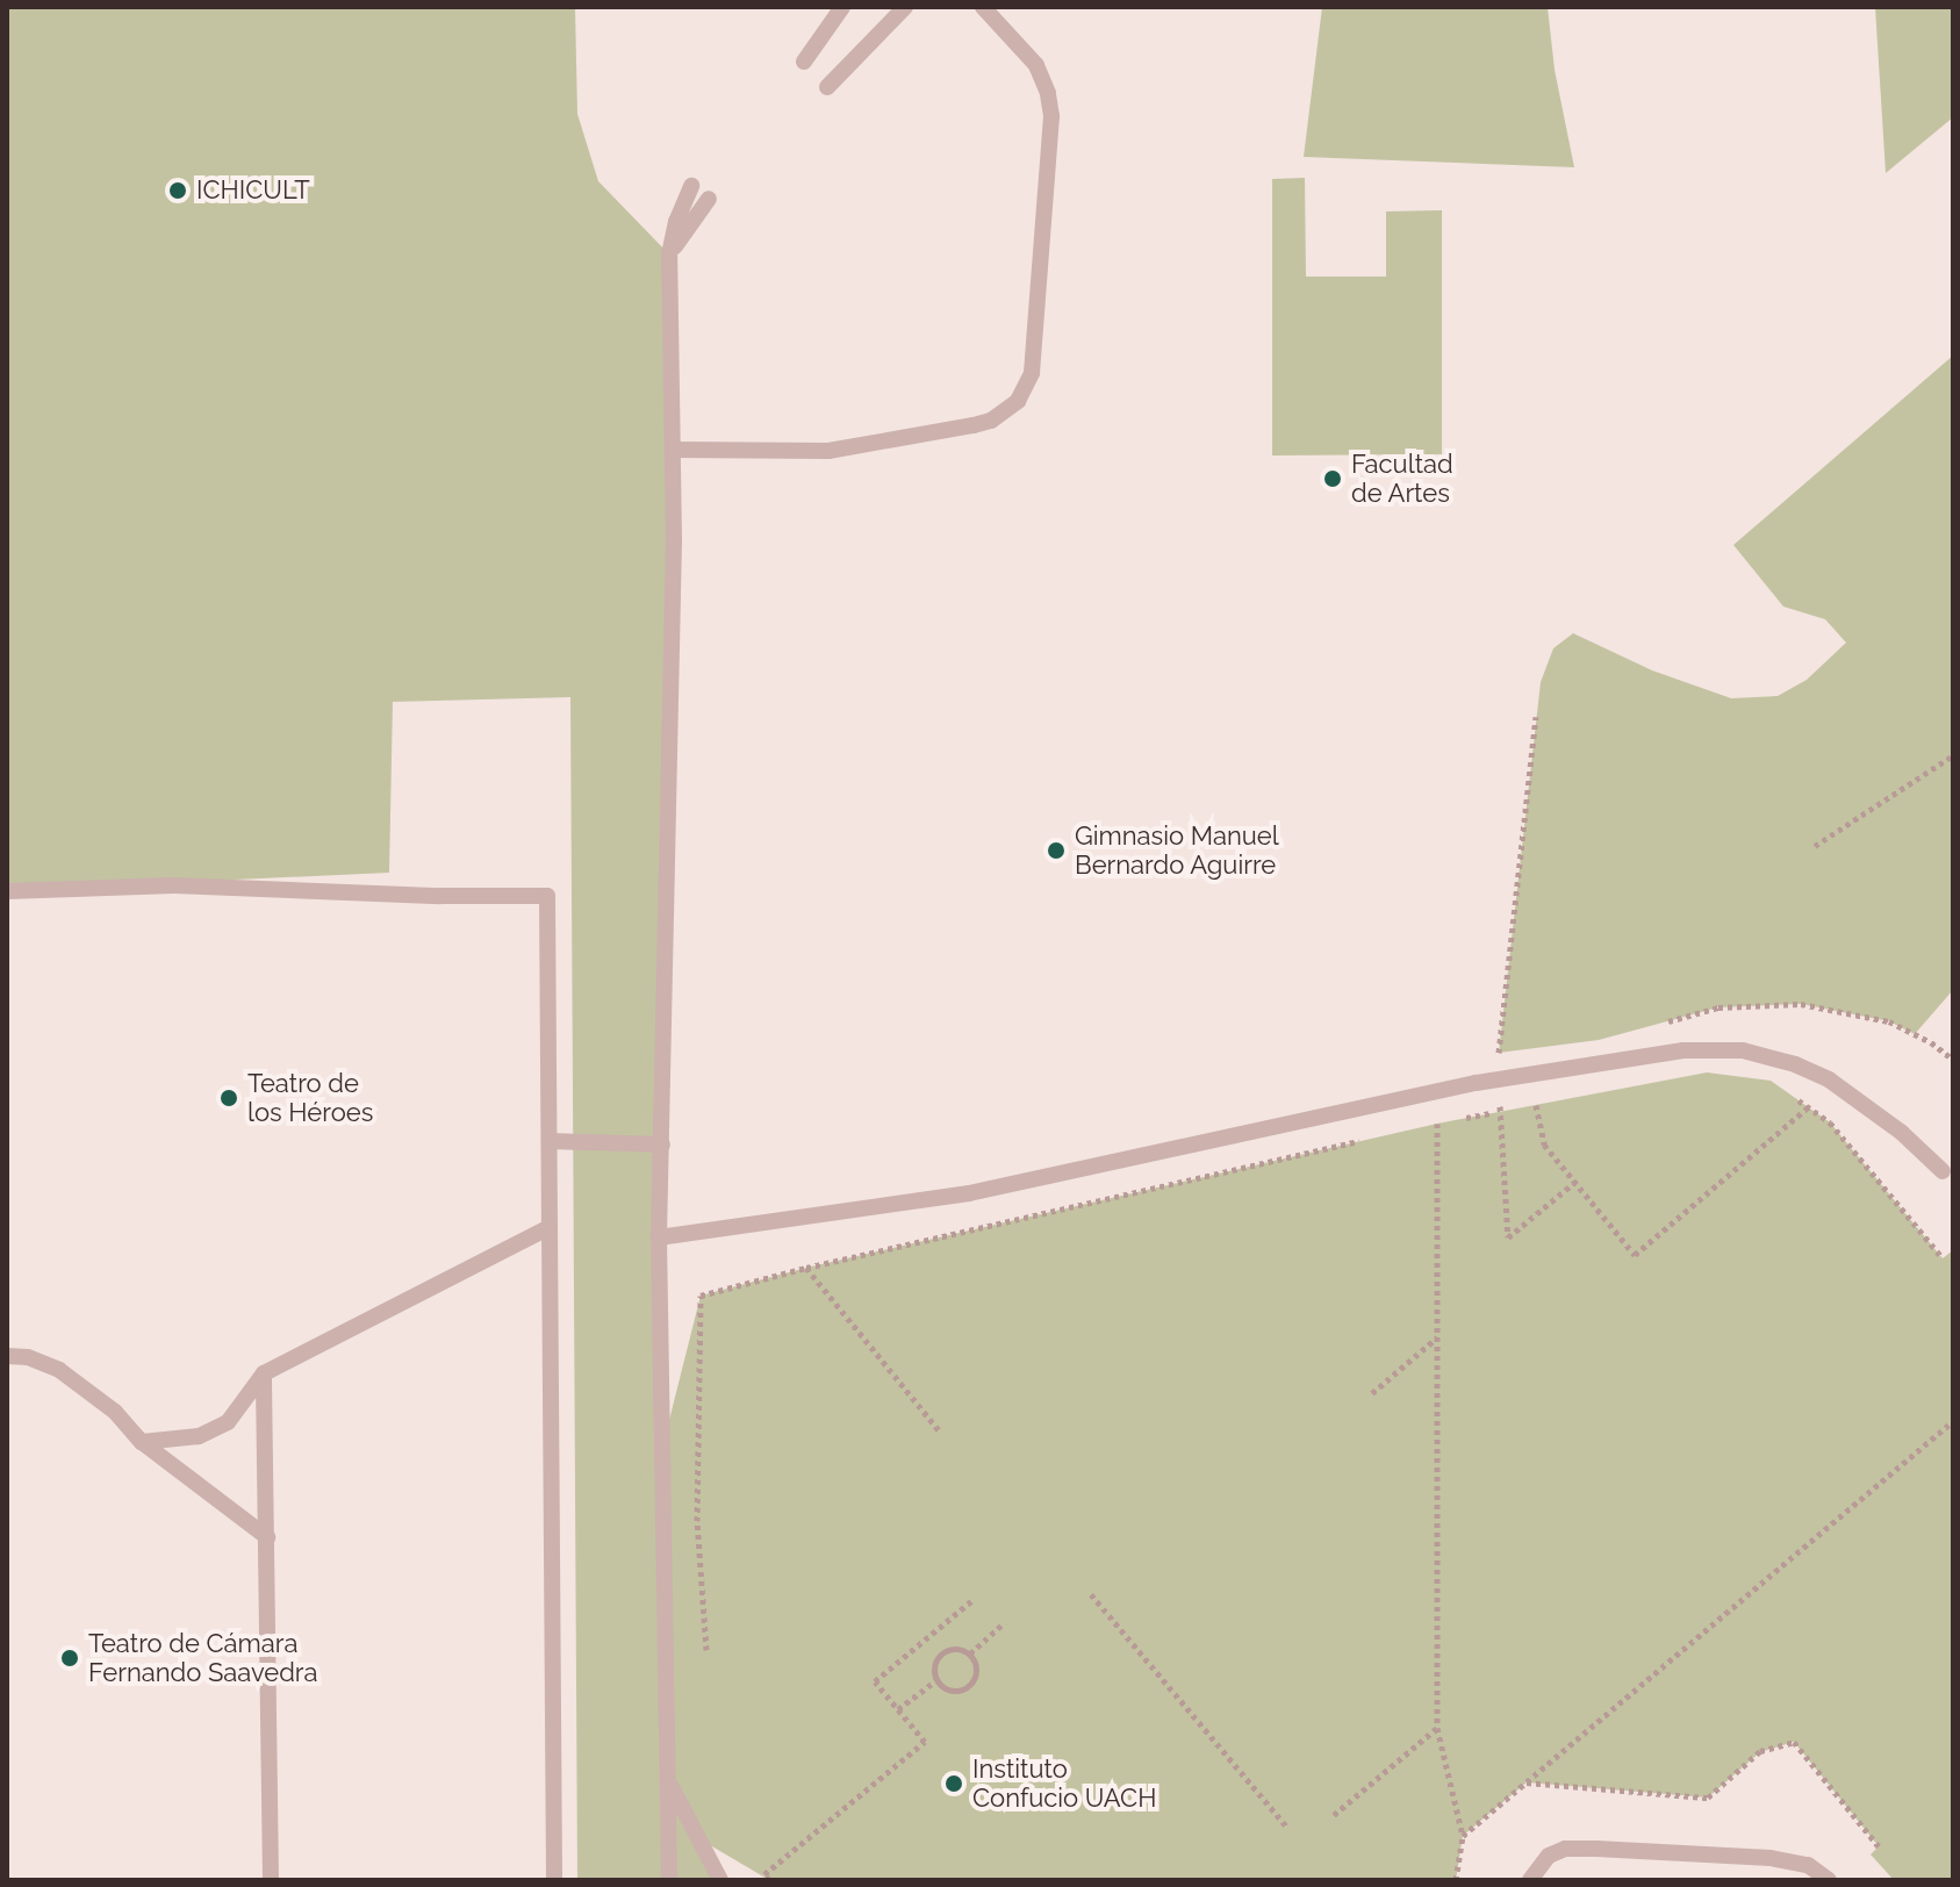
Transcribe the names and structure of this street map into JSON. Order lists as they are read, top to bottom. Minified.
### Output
{"places":["ICHICULT","Facultad de Artes","Gimnasio Manuel Bernardo Aguirre","Teatro de los Héroes","Teatro de Cámara Fernando Saavedra","Instituto Confucio UACH"]}
